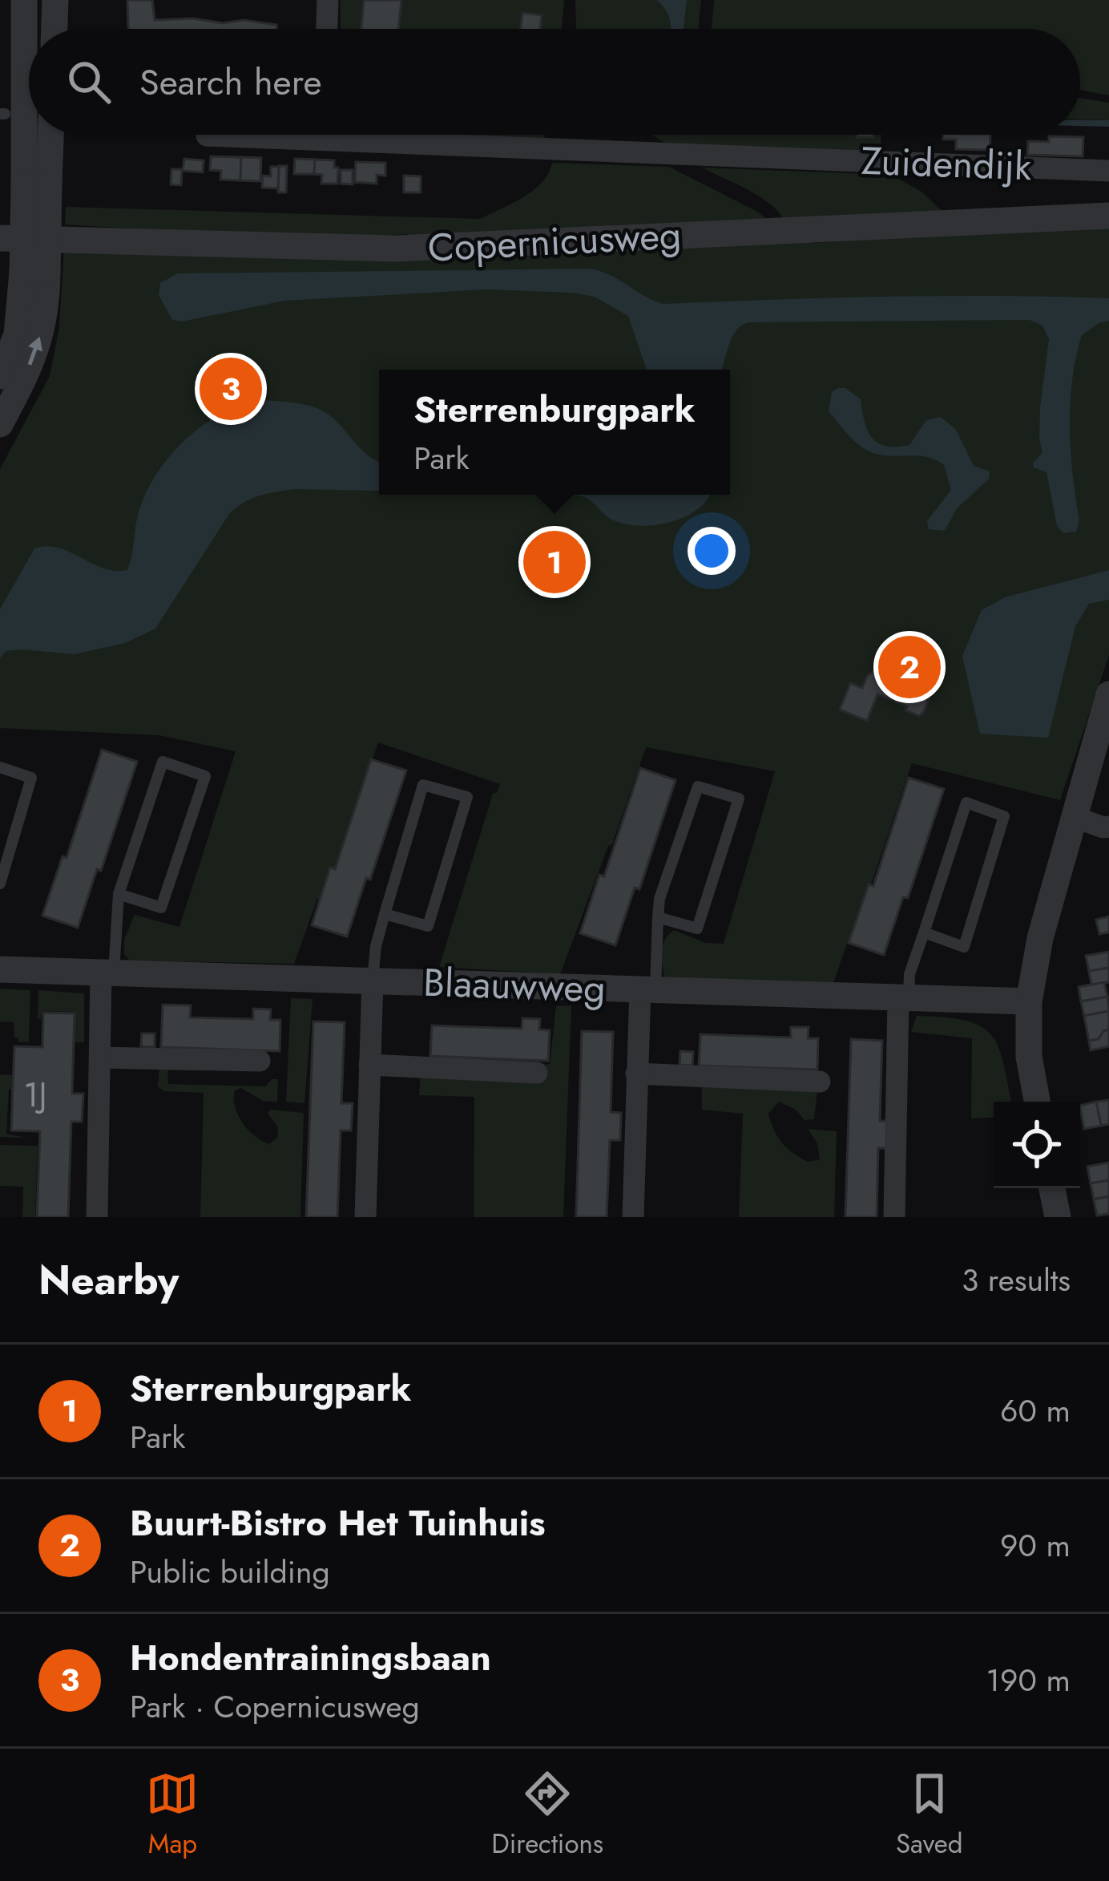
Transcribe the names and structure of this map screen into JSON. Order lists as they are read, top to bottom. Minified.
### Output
{"streets":{"street":["Zuidendijk","Copernicusweg","Blaauwweg"]},"house_numbers":["1J"],"page":{"search":"Search here","pins":["3","1","2"],"popup":["Sterrenburgpark","Park"],"heading":["Nearby","3 results"],"list":[{"mark":"1","name":"Sterrenburgpark","note":"Park","value":"60 m"},{"mark":"2","name":"Buurt-Bistro Het Tuinhuis","note":"Public building","value":"90 m"},{"mark":"3","name":"Hondentrainingsbaan","note":"Park · Copernicusweg","value":"190 m"}],"nav":["Map","Directions","Saved"]}}
